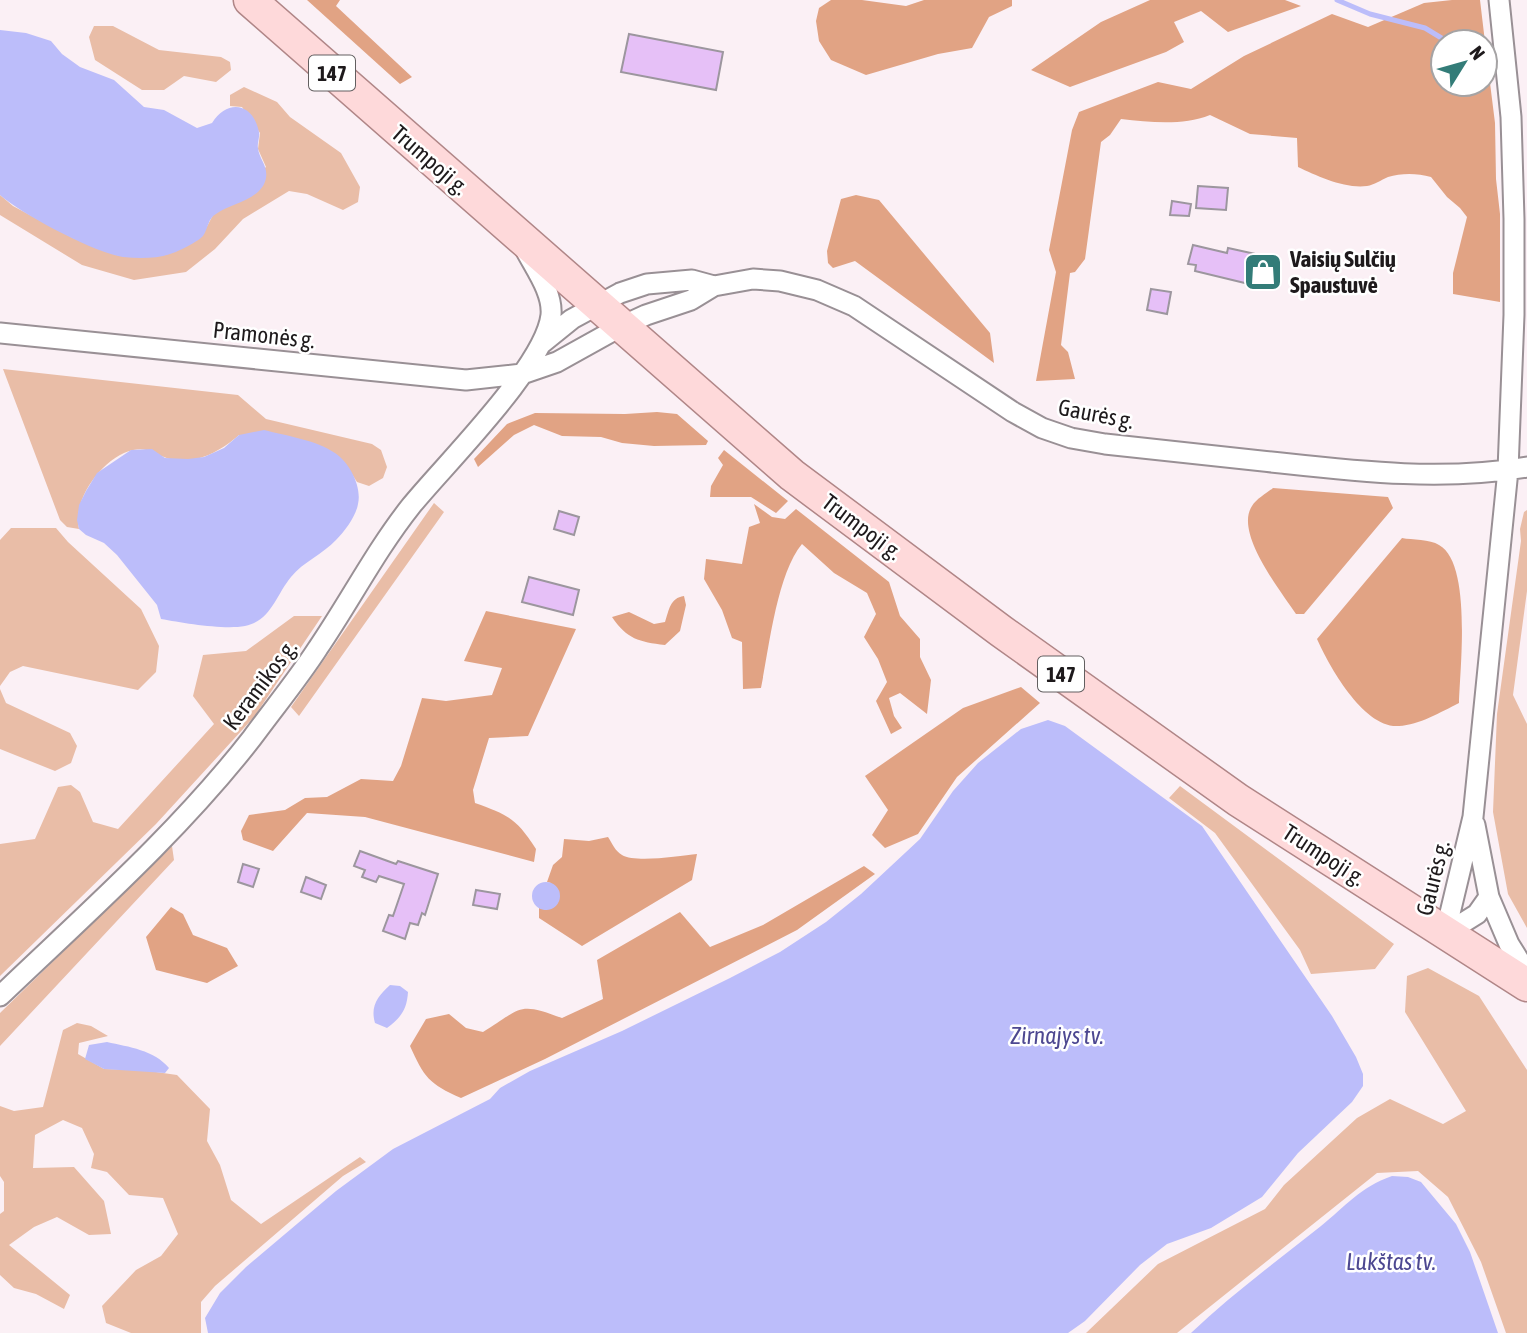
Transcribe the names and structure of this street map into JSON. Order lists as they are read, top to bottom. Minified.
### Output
{"streets":{"main road":["147","Trumpoji g."],"street":["Pramonės g.","Gaurės g.","Keramikos g."]},"crossings":[["Trumpoji g.","Pramonės g."],["Trumpoji g.","Gaurės g."],["Pramonės g.","Gaurės g."],["Pramonės g.","Keramikos g."]],"water":["Zirnajys tv.","Lukštas tv."],"places":{"shop":["Vaisių Sulčių Spaustuvė"]},"north":"top right"}
